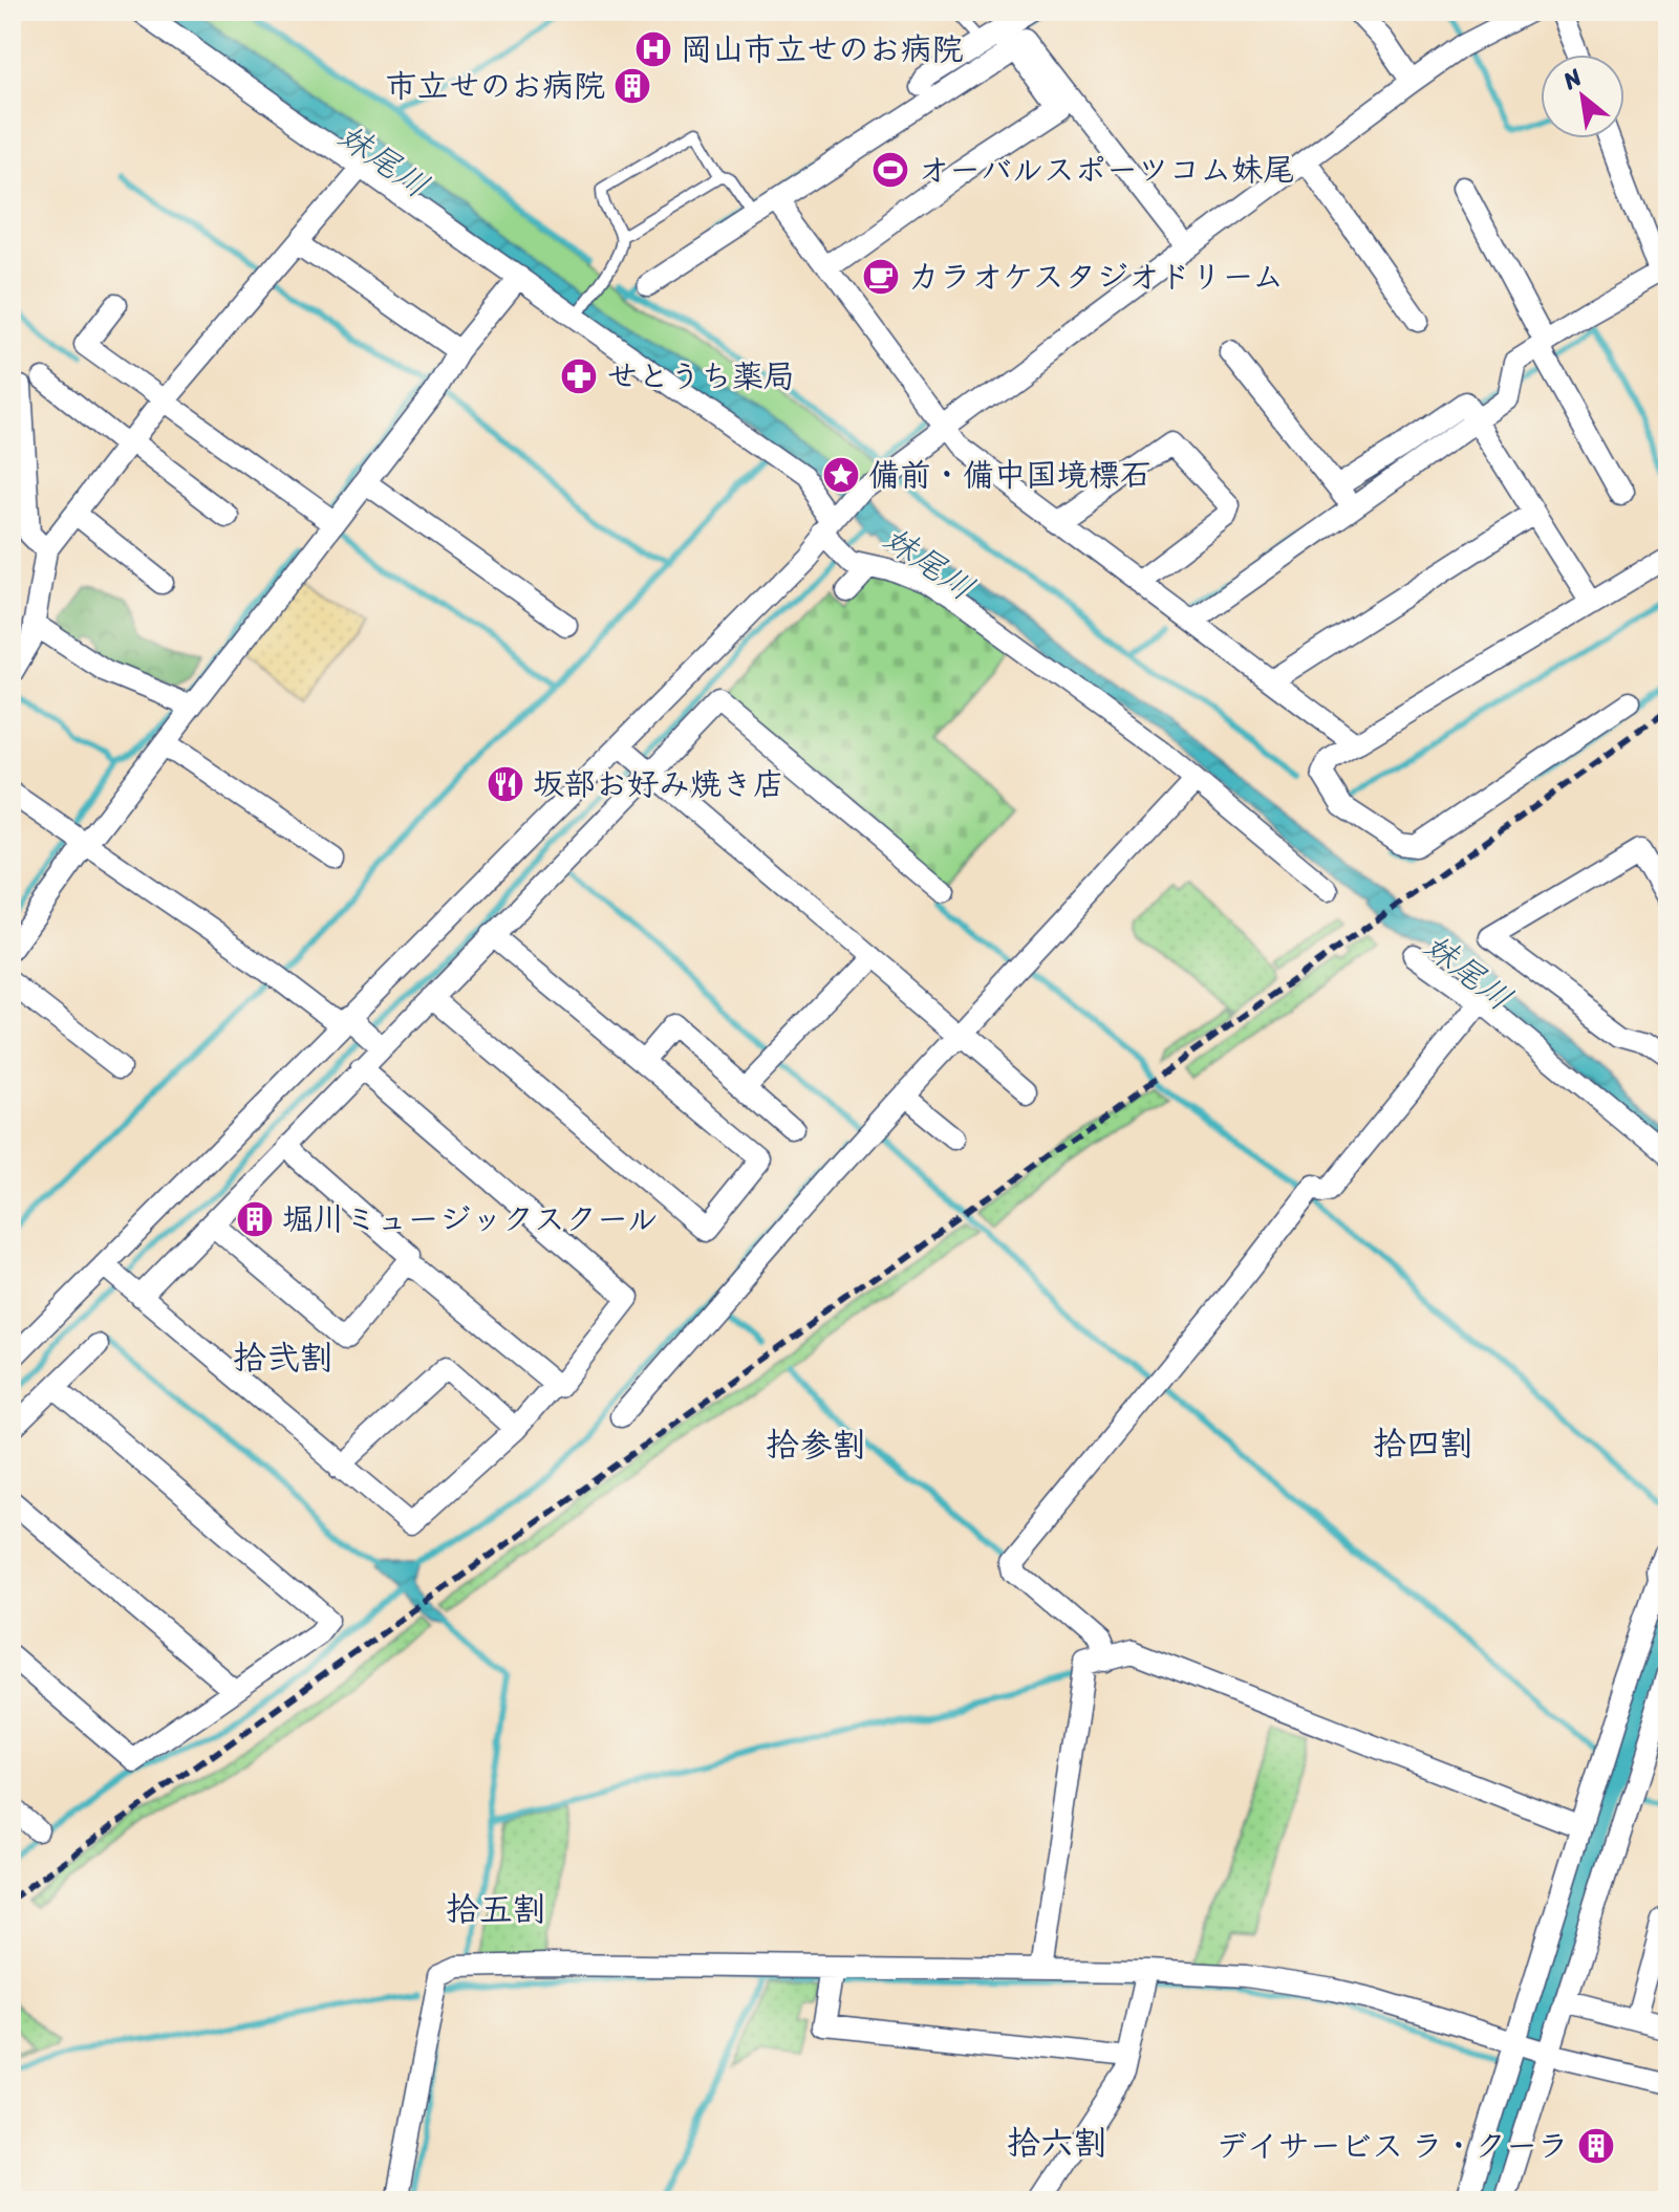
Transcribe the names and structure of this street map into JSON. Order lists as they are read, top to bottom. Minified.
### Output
{"districts":["拾弐割","拾四割","拾参割","拾五割","拾六割"],"water":["妹尾川"],"places":{"hospital":["岡山市立せのお病院"],"building":["市立せのお病院","堀川ミュージックスクール","デイサービス ラ・クーラ"],"sports":["オーバルスポーツコム妹尾"],"cafe":["カラオケスタジオドリーム"],"pharmacy":["せとうち薬局"],"place":["備前・備中国境標石"],"restaurant":["坂部お好み焼き店"]},"north":"top left"}
